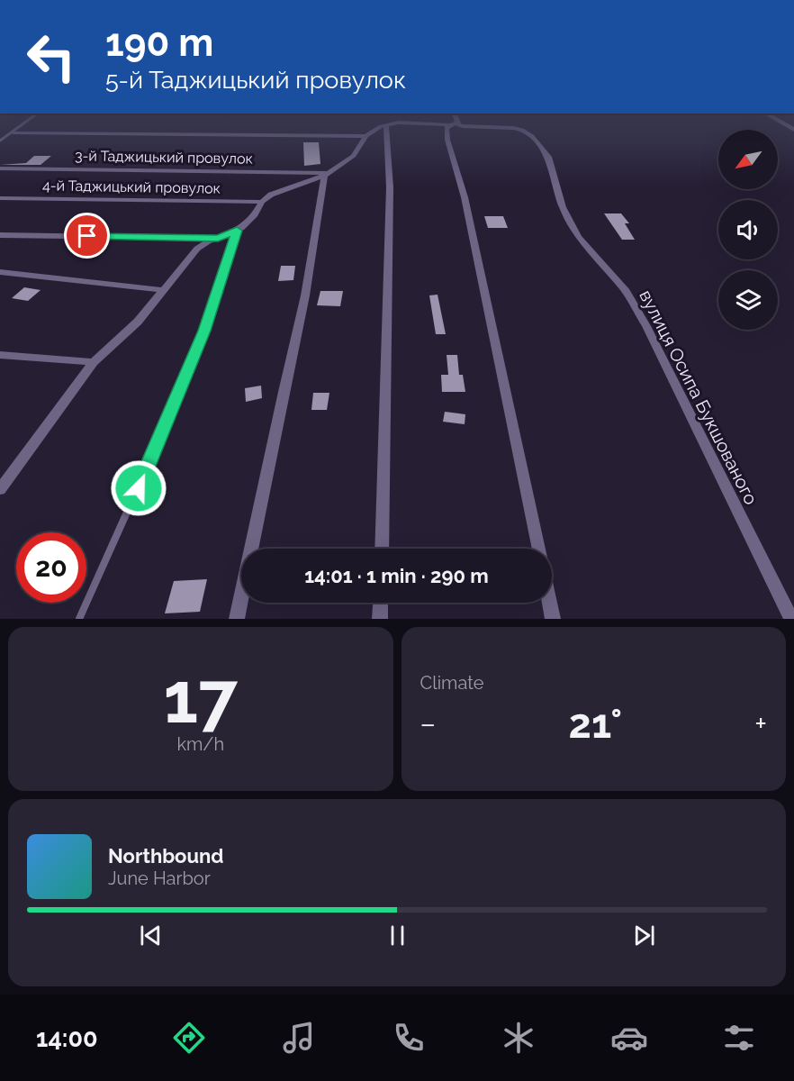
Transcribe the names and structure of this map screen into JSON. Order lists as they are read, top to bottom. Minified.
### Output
{"streets":{"street":["3-й Таджицький провулок","4-й Таджицький провулок","вулиця Осипа Букшованого"]},"north":"bottom left","page":{"turn":["190 m","5-й Таджицький провулок"],"limit":"20","trip":"14:01 · 1 min · 290 m","tile":[["17","km/h"],"Climate"],"heat":["−","21°","+"],"song":["Northbound","June Harbor"],"tabs":"14:00"}}
